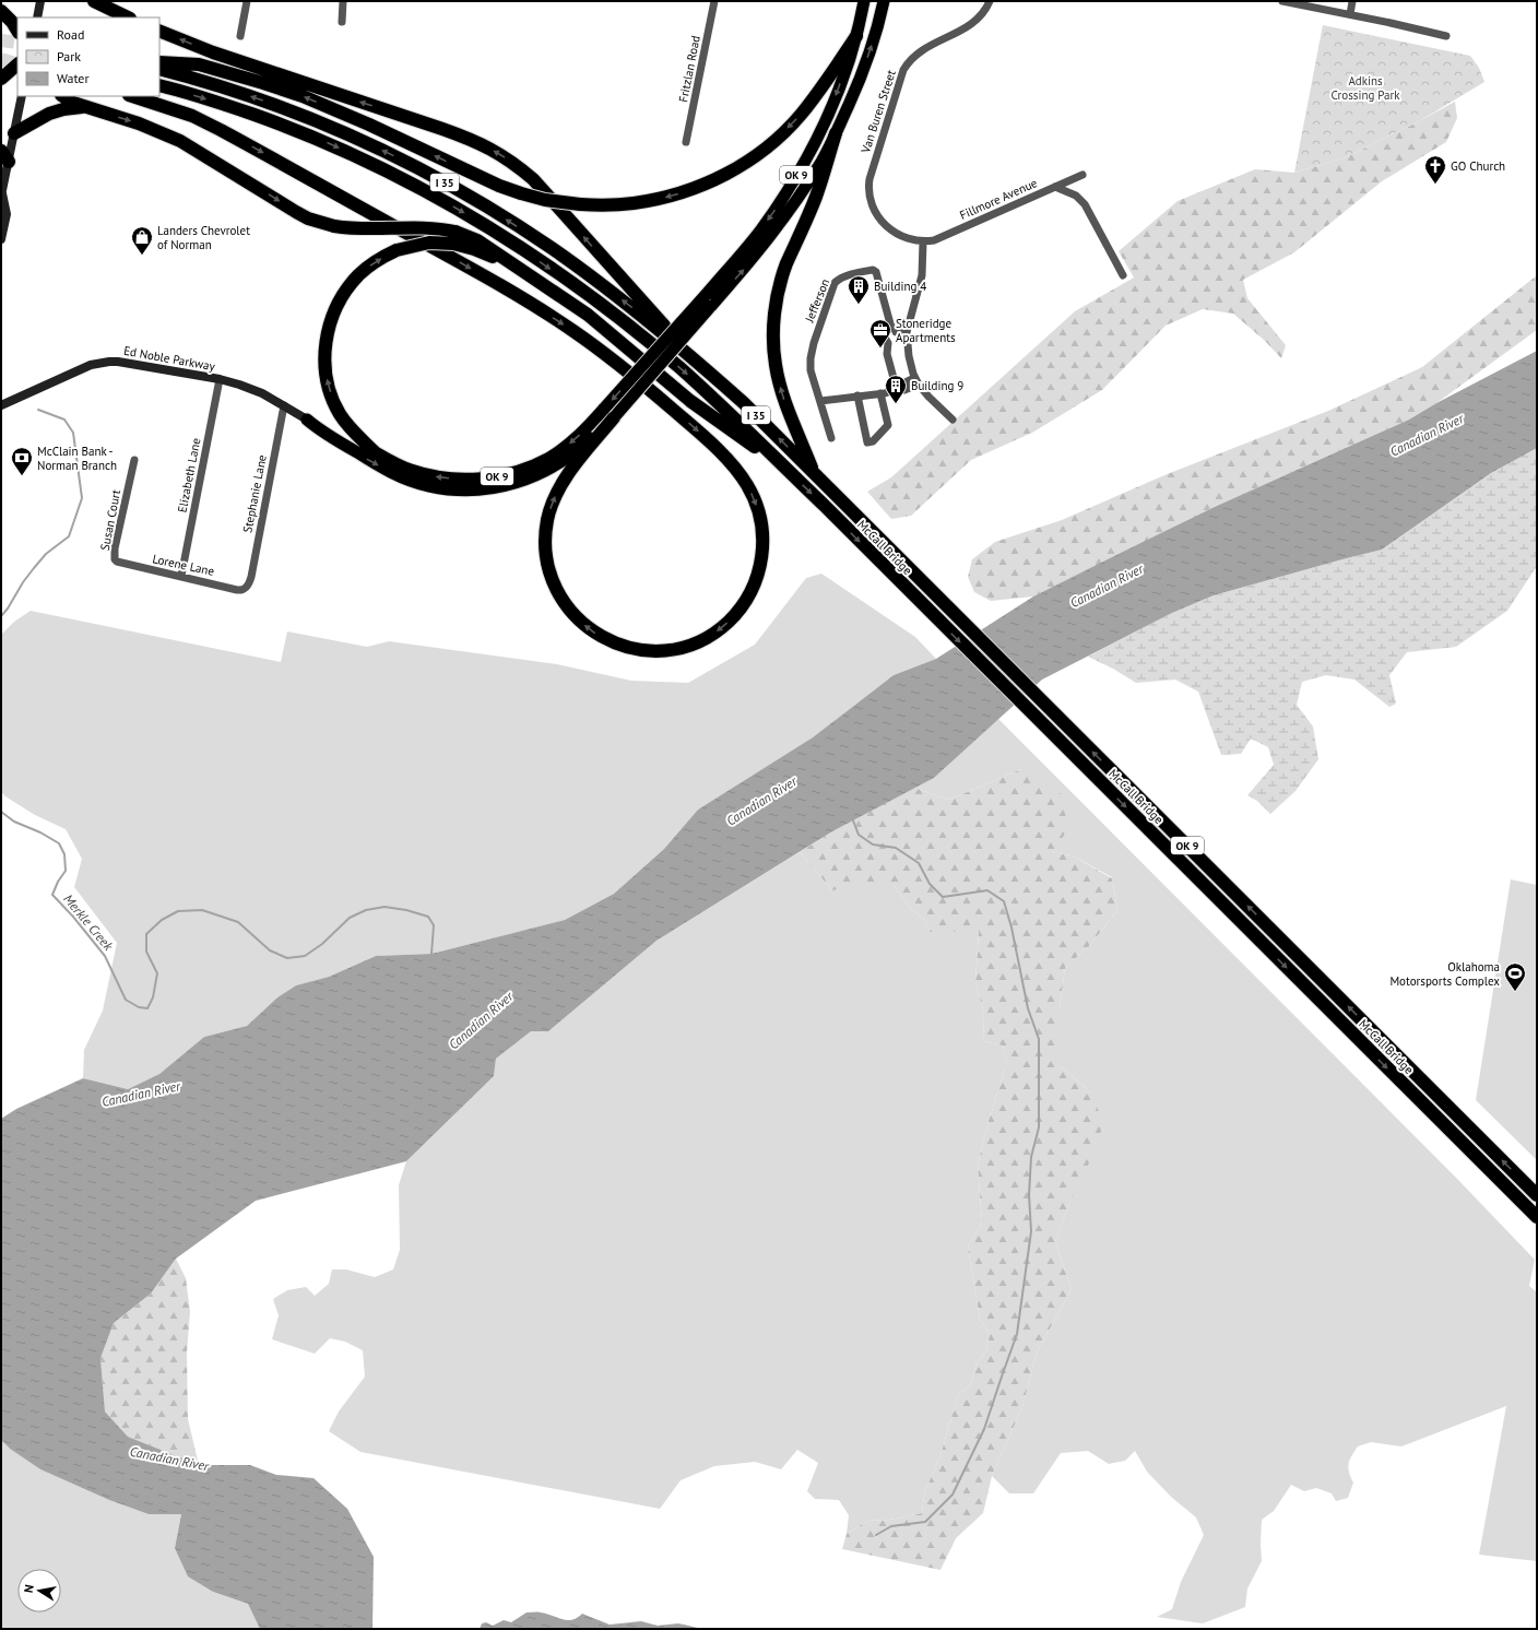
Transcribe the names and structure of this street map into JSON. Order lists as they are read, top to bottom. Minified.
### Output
{"streets":{"highway":["OK 9","I 35","McCall Bridge"],"main road":["Ed Noble Parkway"],"street":["Fritzlan Road","Van Buren Street","Fillmore Avenue","Jefferson","Elizabeth Lane","Stephanie Lane","Susan Court","Lorene Lane"]},"crossings":[["Van Buren Street","Fillmore Avenue"],["OK 9","I 35"],["OK 9","McCall Bridge"],["I 35","McCall Bridge"],["Ed Noble Parkway","Elizabeth Lane"],["Ed Noble Parkway","Stephanie Lane"],["Elizabeth Lane","Lorene Lane"],["Stephanie Lane","Lorene Lane"],["Susan Court","Lorene Lane"]],"water":["Canadian River","Merkle Creek"],"parks":["Adkins Crossing Park"],"places":{"church":["GO Church"],"shop":["Landers Chevrolet of Norman"],"building":["Building 4","Building 9"],"office":["Stoneridge Apartments"],"bank":["McClain Bank - Norman Branch"],"sports":["Oklahoma Motorsports Complex"]},"legend":["Road","Park","Water"],"north":"left"}
